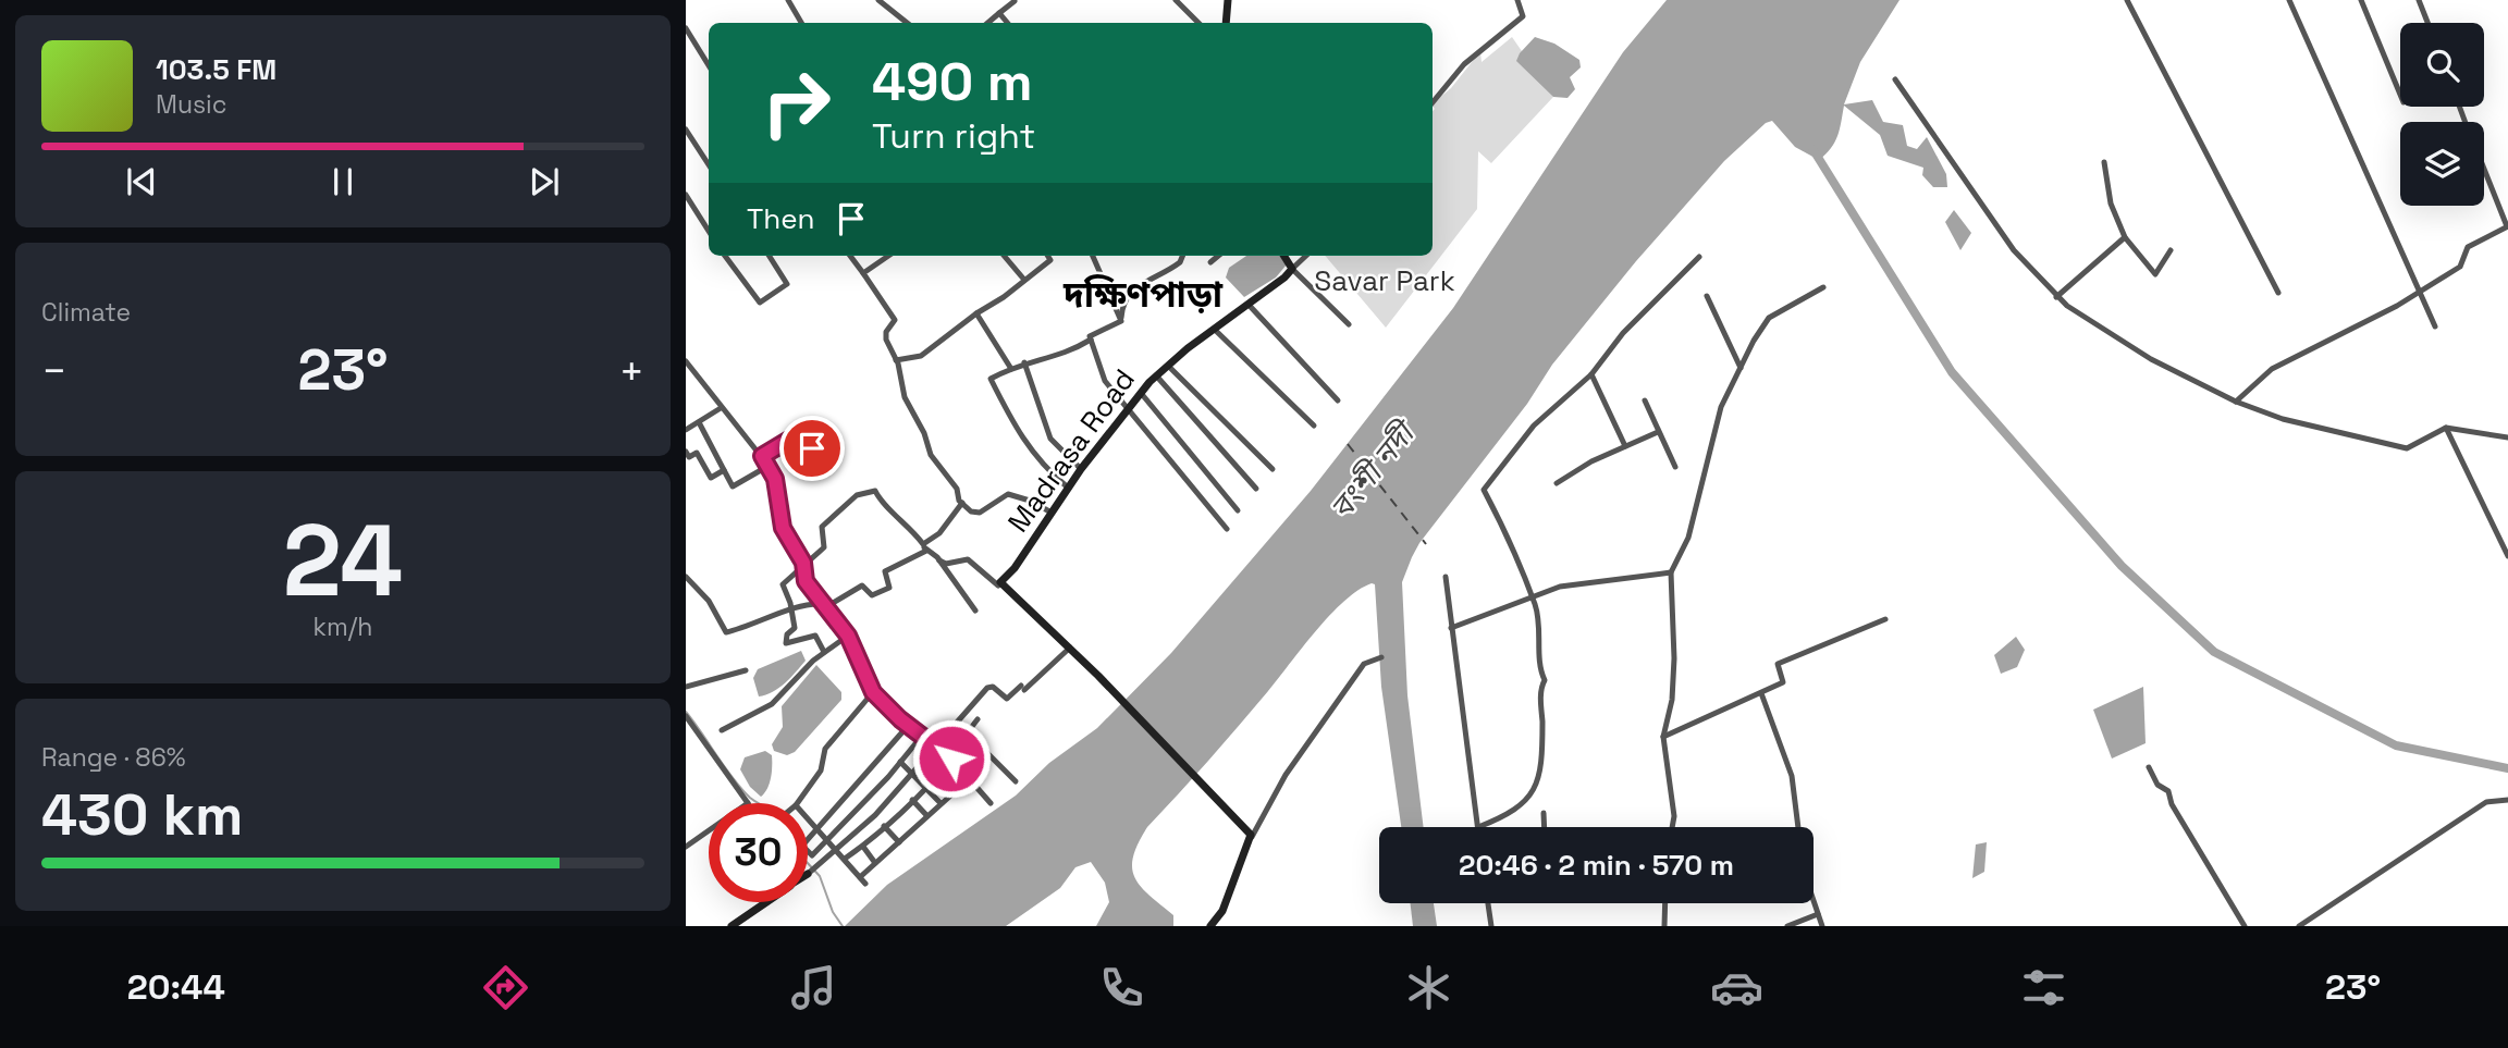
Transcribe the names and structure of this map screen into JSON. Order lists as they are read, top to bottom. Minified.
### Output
{"streets":{"street":["Madrasa Road"]},"districts":["দক্ষিণপাড়া"],"water":["বংশী নদী"],"parks":["Savar Park"],"page":{"turn":["490 m","Turn right"],"song":["103.5 FM","Music"],"then":"Then","tile":["Climate",["24","km/h"],["Range · 86%","430 km"]],"heat":["−","23°","+"],"limit":"30","trip":"20:46 · 2 min · 570 m","tabs":["20:44","23°"]}}
